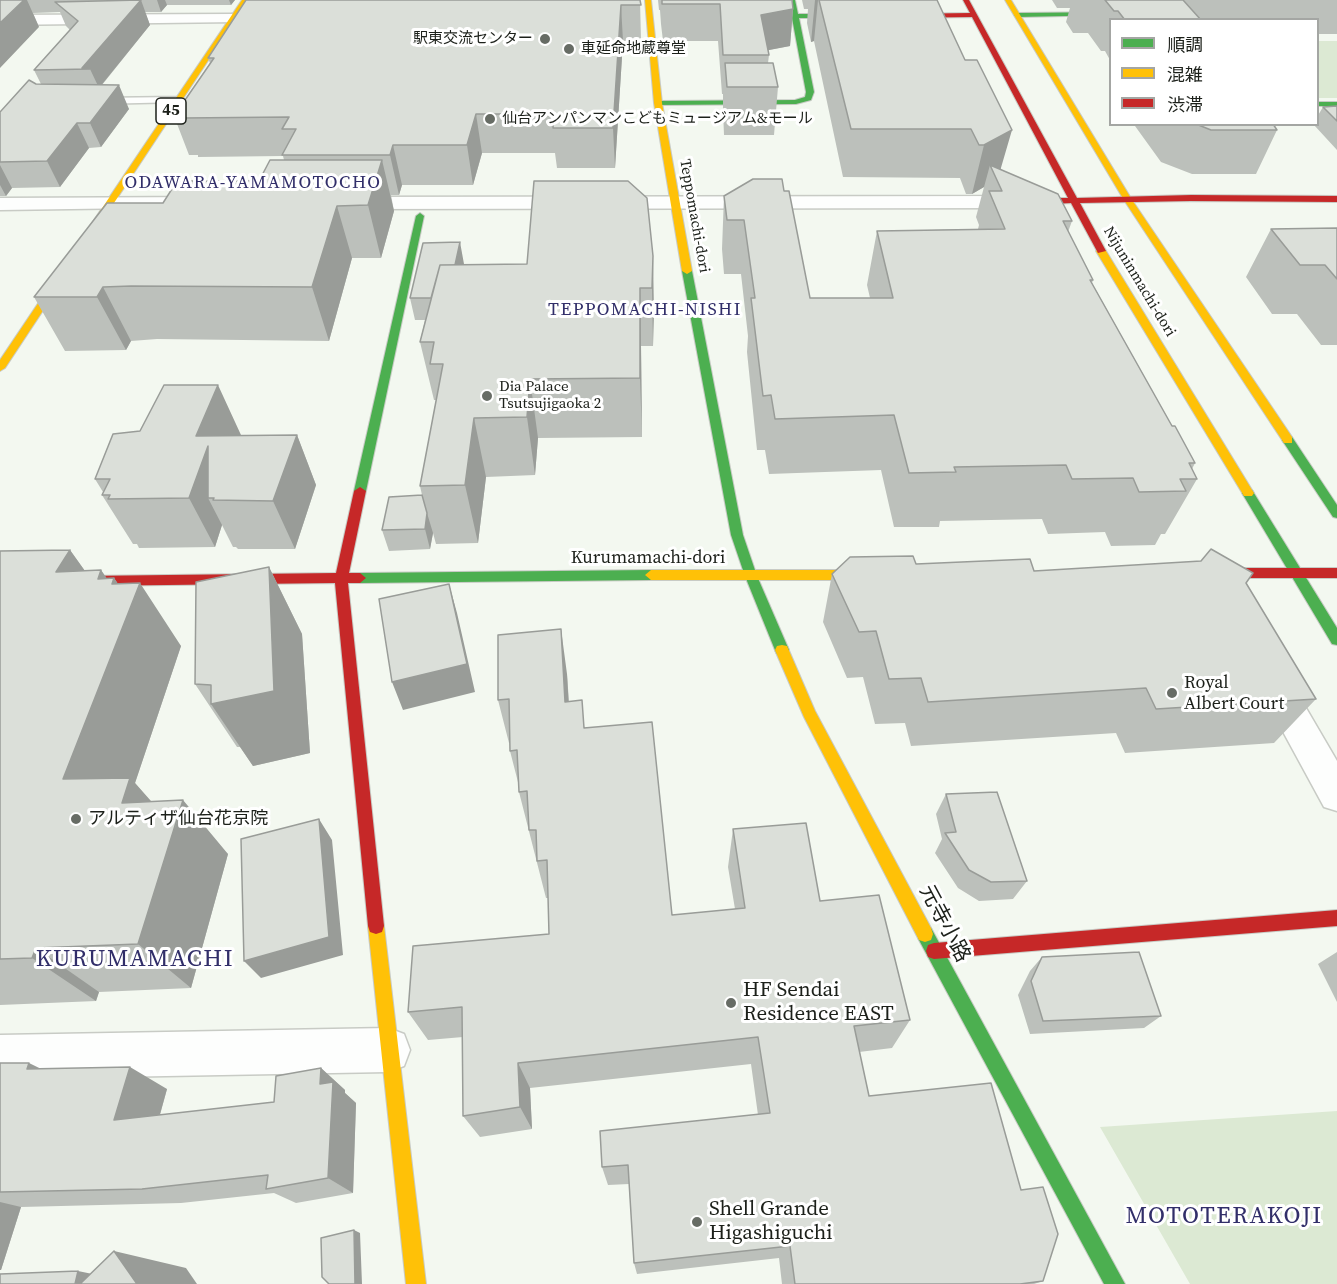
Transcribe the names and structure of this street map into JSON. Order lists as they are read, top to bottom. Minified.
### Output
{"streets":{"main road":["45","Teppomachi-dori","Nijuninmachi-dori","Kurumamachi-dori","元寺小路"]},"crossings":[["Teppomachi-dori","Kurumamachi-dori"],["Teppomachi-dori","元寺小路"],["Kurumamachi-dori","元寺小路"]],"districts":["ODAWARA-YAMAMOTOCHO","TEPPOMACHI-NISHI","KURUMAMACHI","MOTOTERAKOJI"],"places":["駅東交流センター","車延命地蔵尊堂","仙台アンパンマンこどもミュージアム&モール","Dia Palace Tsutsujigaoka 2","Royal Albert Court","アルティザ仙台花京院","HF Sendai Residence EAST","Shell Grande Higashiguchi"],"legend":["順調","混雑","渋滞"]}
